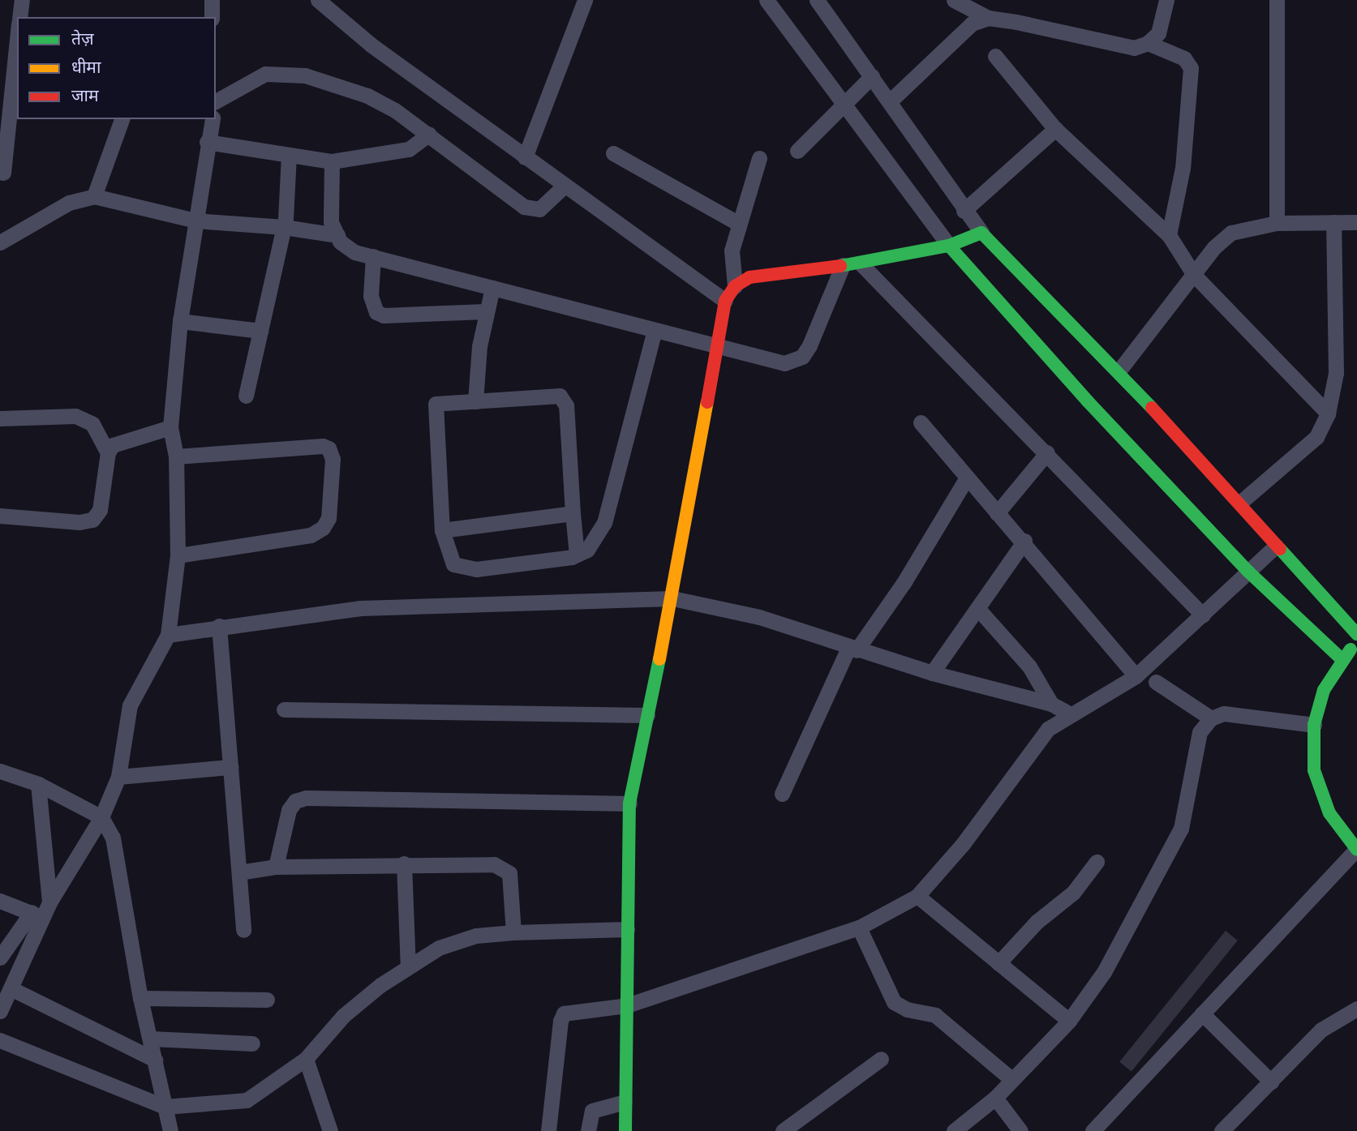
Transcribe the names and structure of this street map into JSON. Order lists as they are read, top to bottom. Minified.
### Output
{"legend":["तेज़","धीमा","जाम"]}
